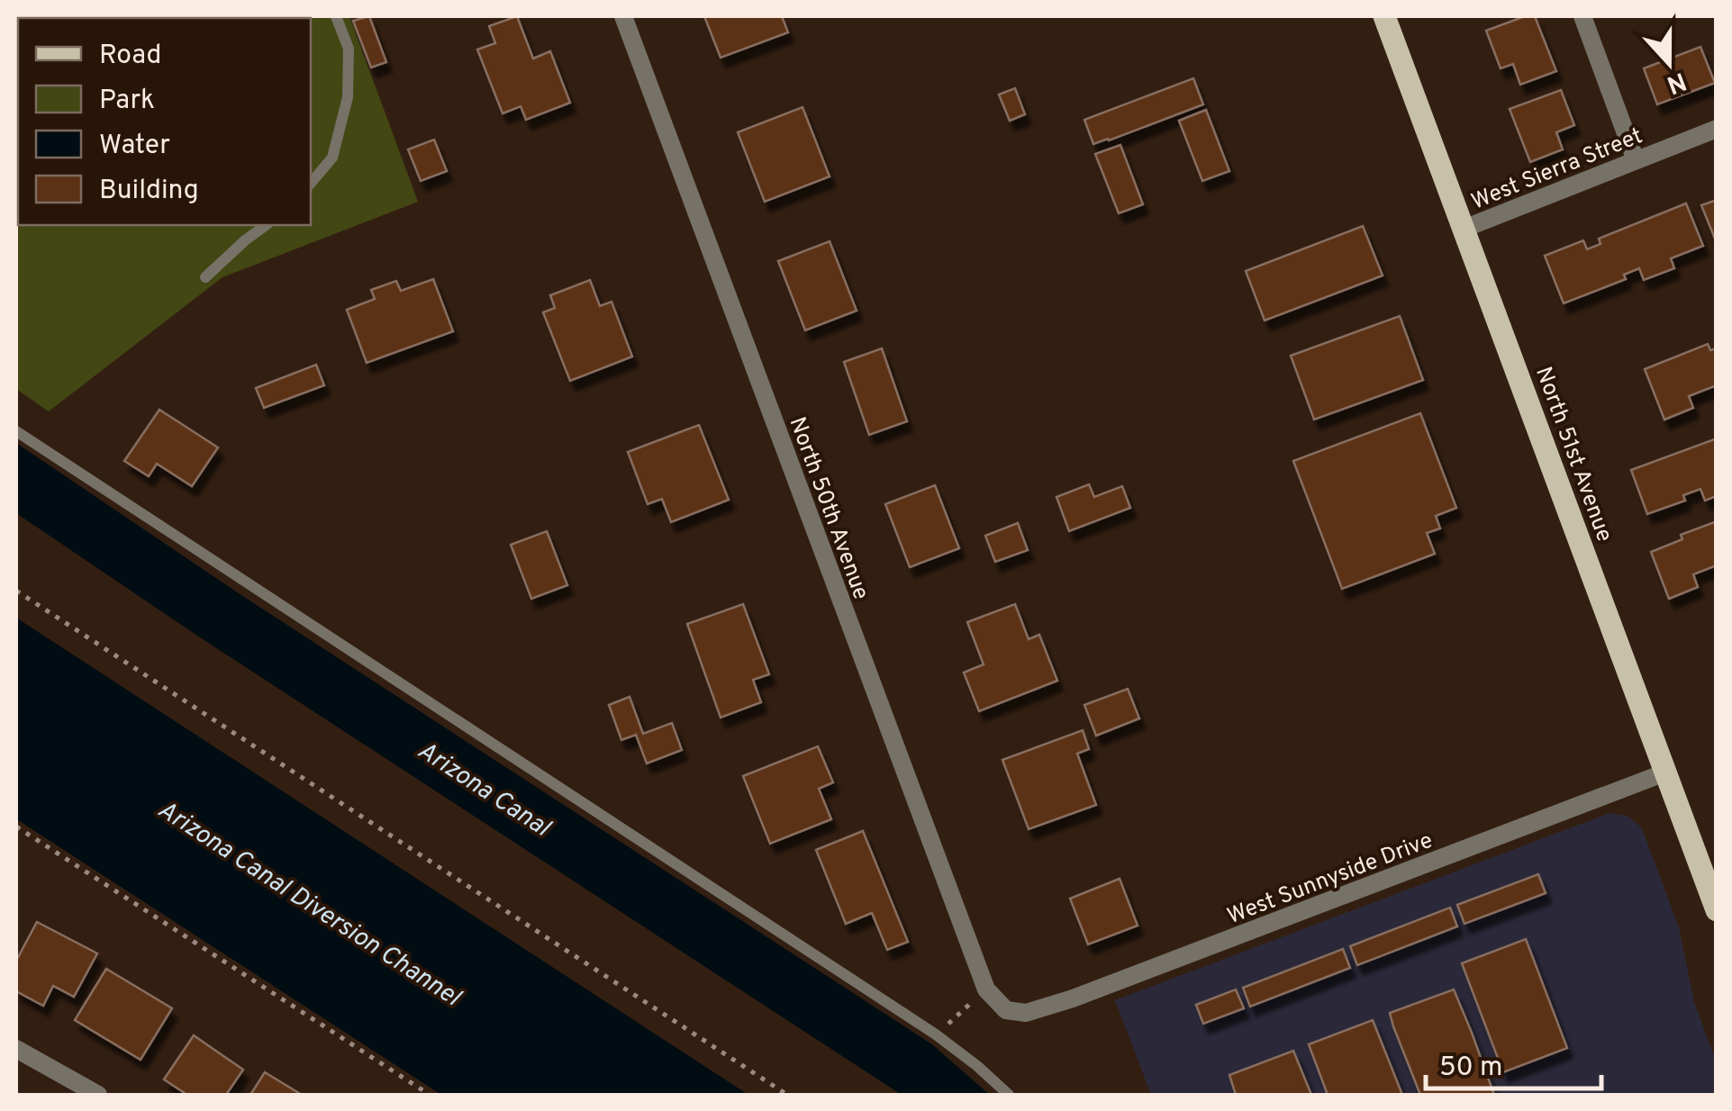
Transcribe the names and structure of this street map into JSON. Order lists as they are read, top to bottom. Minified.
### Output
{"streets":{"main road":["North 51st Avenue"],"street":["West Sierra Street","North 50th Avenue","West Sunnyside Drive"]},"crossings":[["West Sierra Street","North 51st Avenue"],["North 51st Avenue","West Sunnyside Drive"],["North 50th Avenue","West Sunnyside Drive"]],"water":["Arizona Canal","Arizona Canal Diversion Channel"],"legend":["Road","Park","Water","Building"],"scale_bar":"50 m","north":"bottom"}
